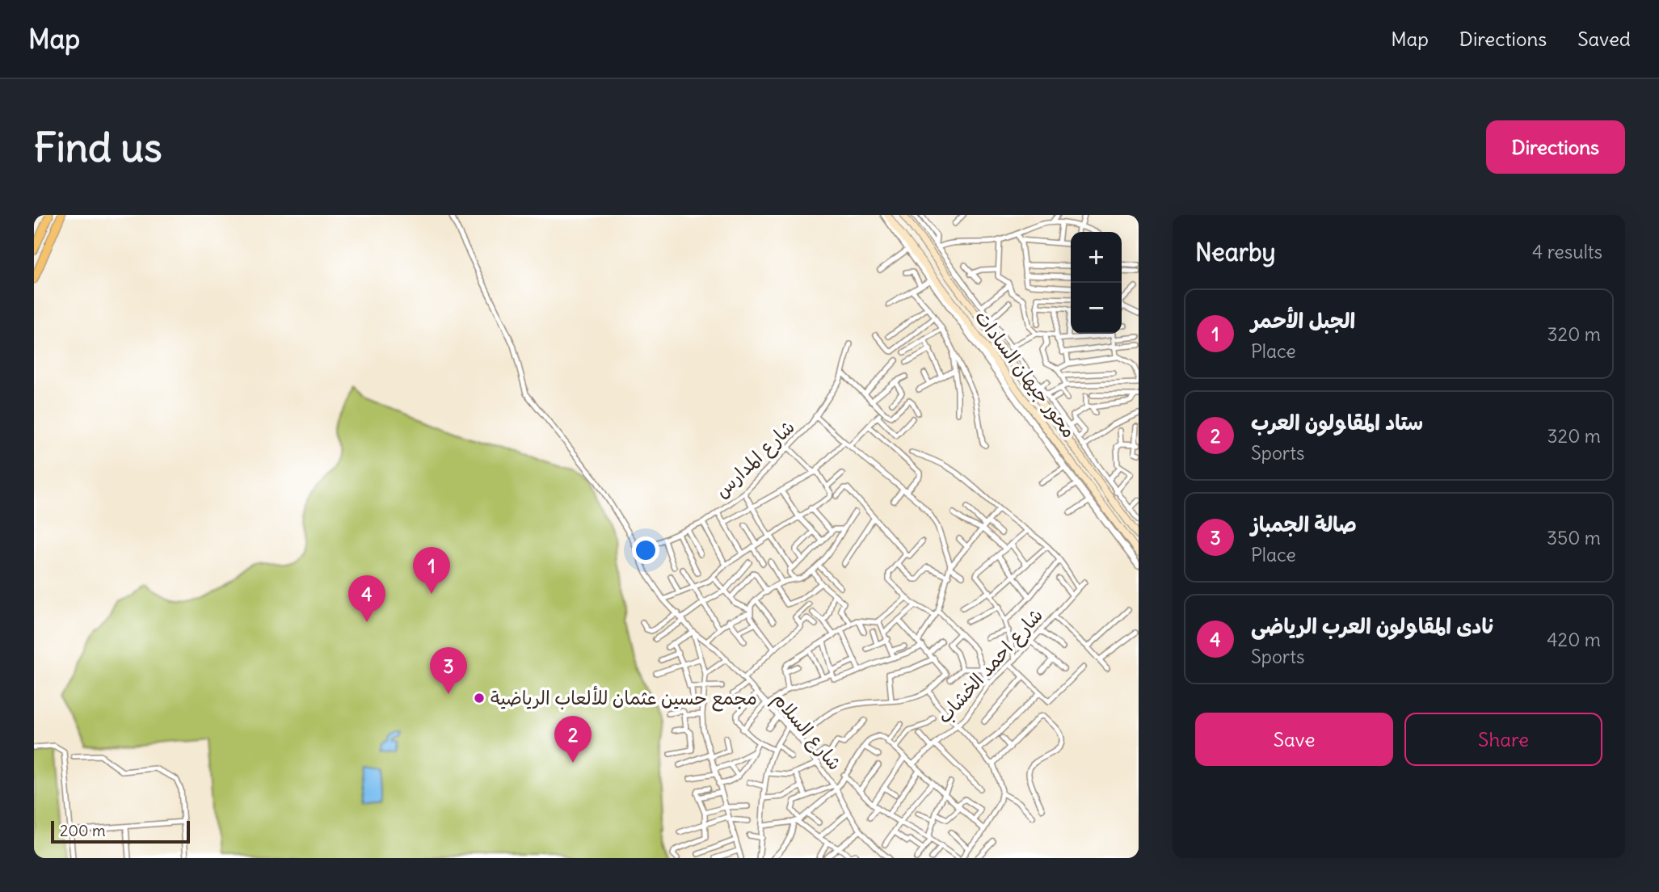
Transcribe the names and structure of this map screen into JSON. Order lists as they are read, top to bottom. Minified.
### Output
{"streets":{"main road":["محور جيهان السادات"],"street":["شارع المدارس","شارع احمد الخشاب","شارع السلام"]},"crossings":[["شارع المدارس","شارع السلام"]],"places":["مجمع حسين عثمان للألعاب الرياضية"],"scale_bar":"200 m","page":{"header":"Map","nav":["Map","Directions","Saved"],"buttons":["Directions",["Save","Share"]],"title":"Find us","heading":["Nearby","4 results"],"map_buttons":["+","−"],"list":[{"mark":"1","name":"الجبل الأحمر","note":"Place","value":"320 m"},{"mark":"2","name":"ستاد المقاولون العرب","note":"Sports","value":"320 m"},{"mark":"3","name":"صالة الجمباز","note":"Place","value":"350 m"},{"mark":"4","name":"نادى المقاولون العرب الرياضى","note":"Sports","value":"420 m"}],"pins":["1","4","3","2"],"scale":"200 m"}}
